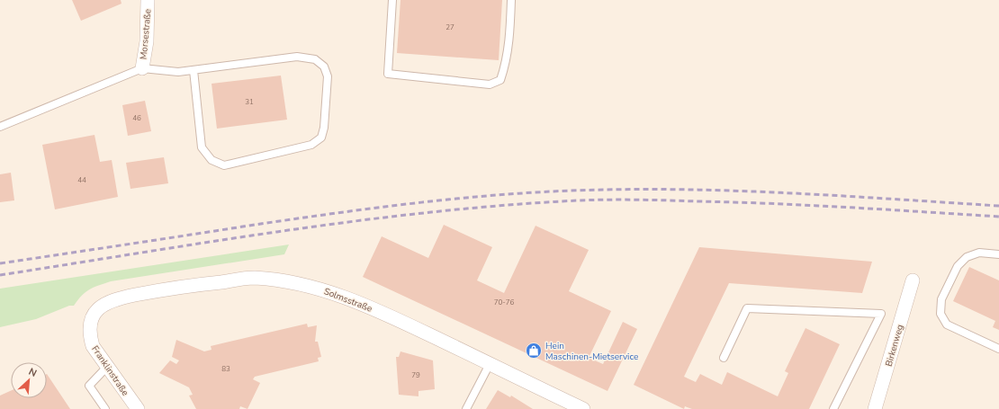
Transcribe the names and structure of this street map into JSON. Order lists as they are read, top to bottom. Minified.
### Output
{"streets":{"street":["Morsestraße","Solmsstraße","Birkenweg","Franklinstraße"]},"crossings":[["Solmsstraße","Franklinstraße"]],"places":{"shop":["Hein Maschinen-Mietservice"]},"house_numbers":["27","31","46","44","70-76","83","79"],"north":"top right"}
